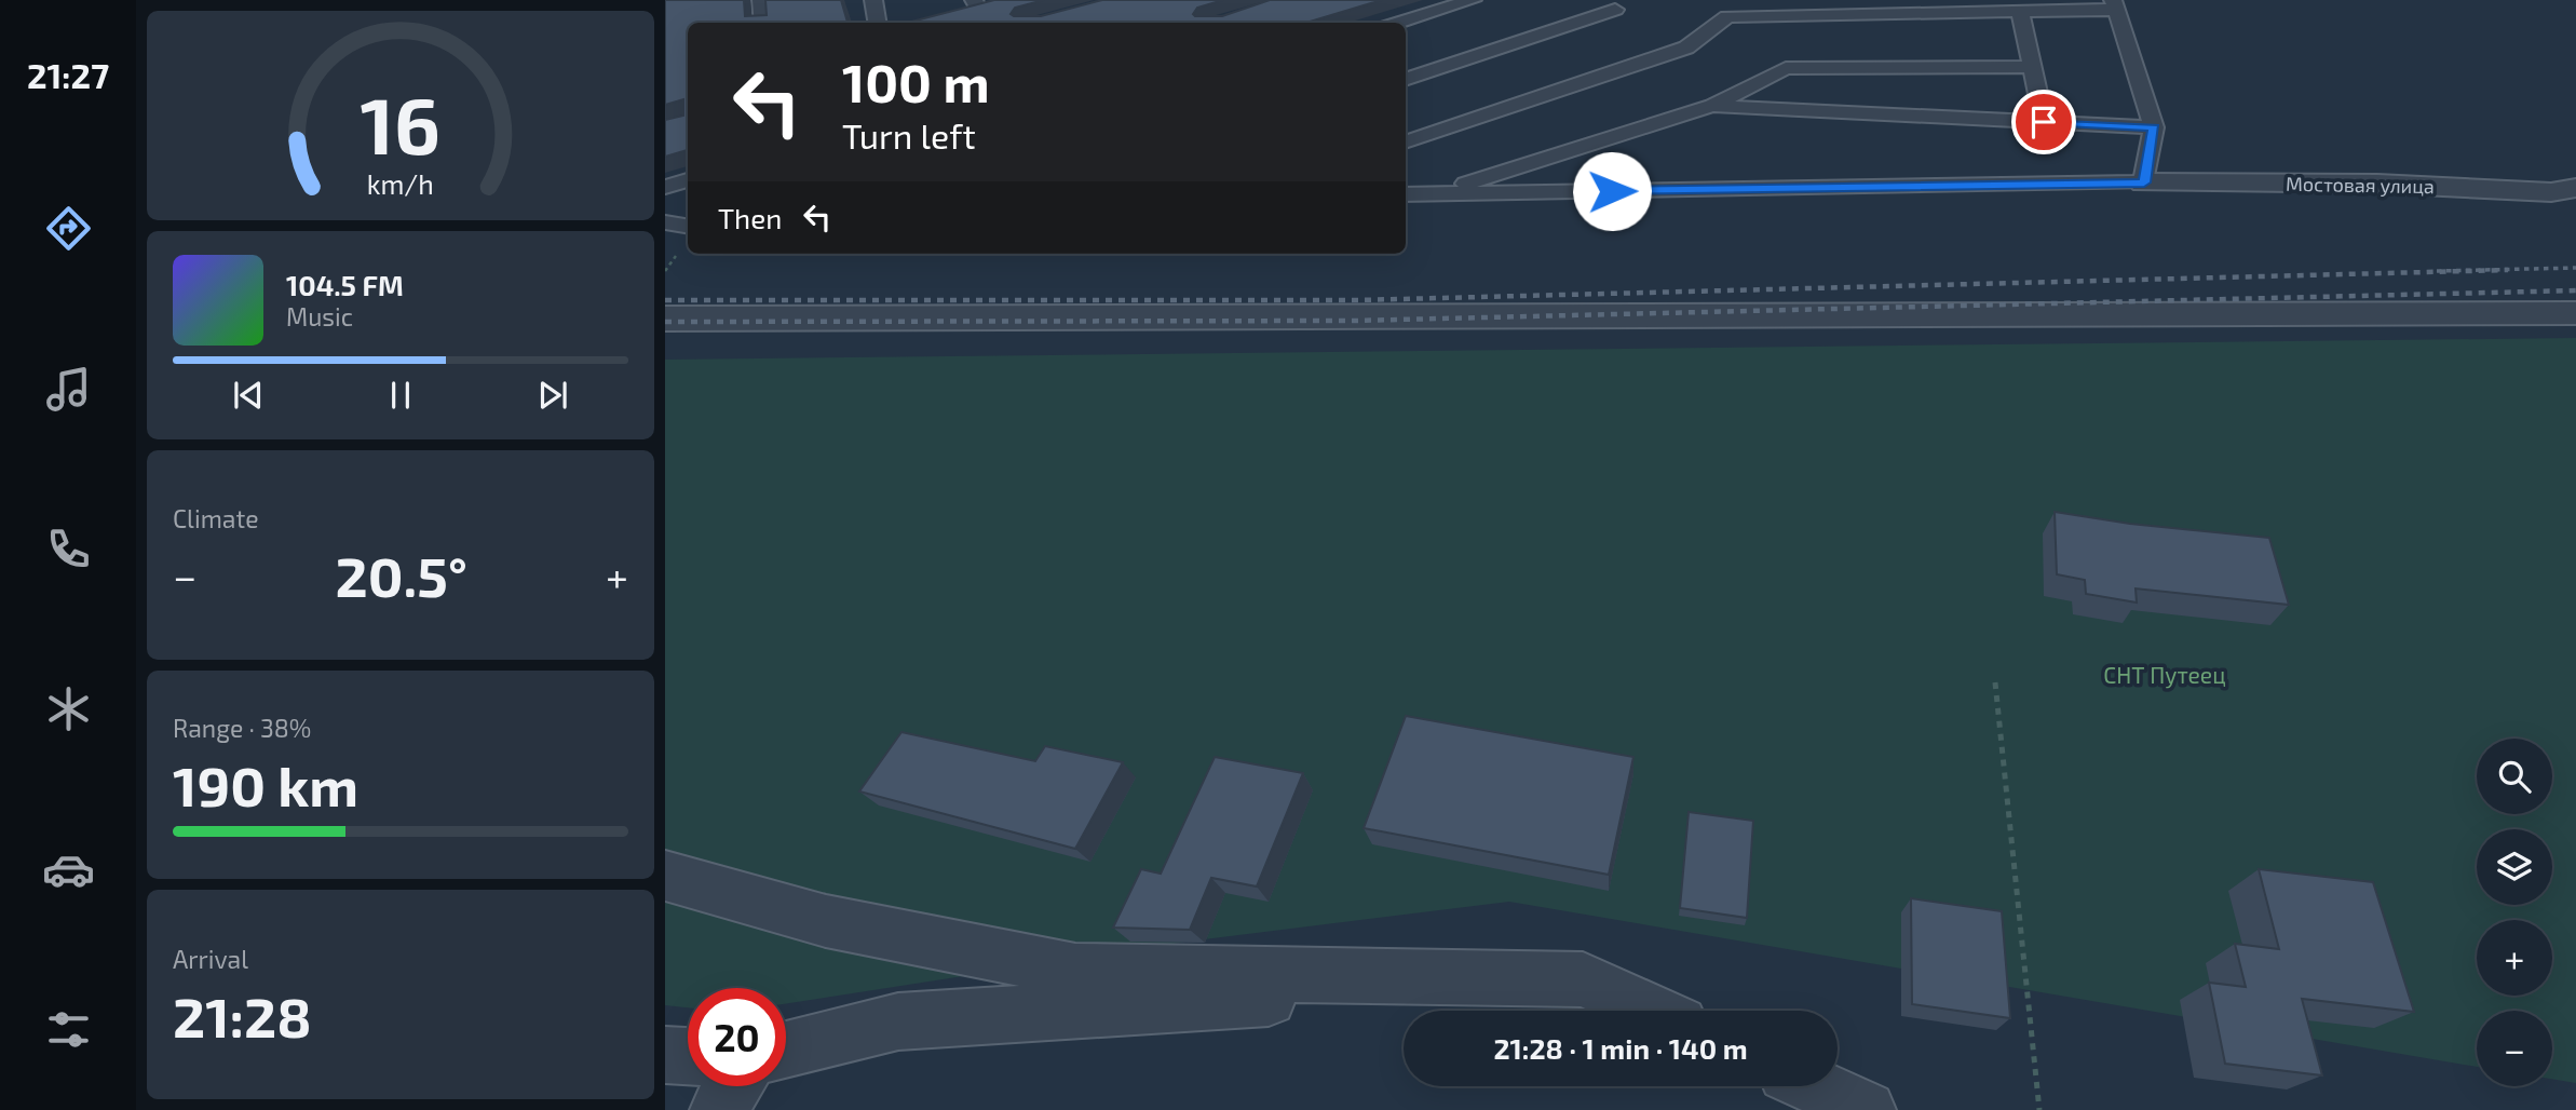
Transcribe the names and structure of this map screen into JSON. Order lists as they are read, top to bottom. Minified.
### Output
{"streets":{"street":["Мостовая улица"]},"parks":["СНТ Путеец"],"page":{"tabs":"21:27","turn":["100 m","Turn left"],"then":"Then","song":["104.5 FM","Music"],"tile":["Climate",["Range · 38%","190 km"],["Arrival","21:28"]],"heat":["−","20.5°","+"],"map_buttons":["+","−"],"limit":"20","trip":"21:28 · 1 min · 140 m","gauge":["16","km/h"]}}
